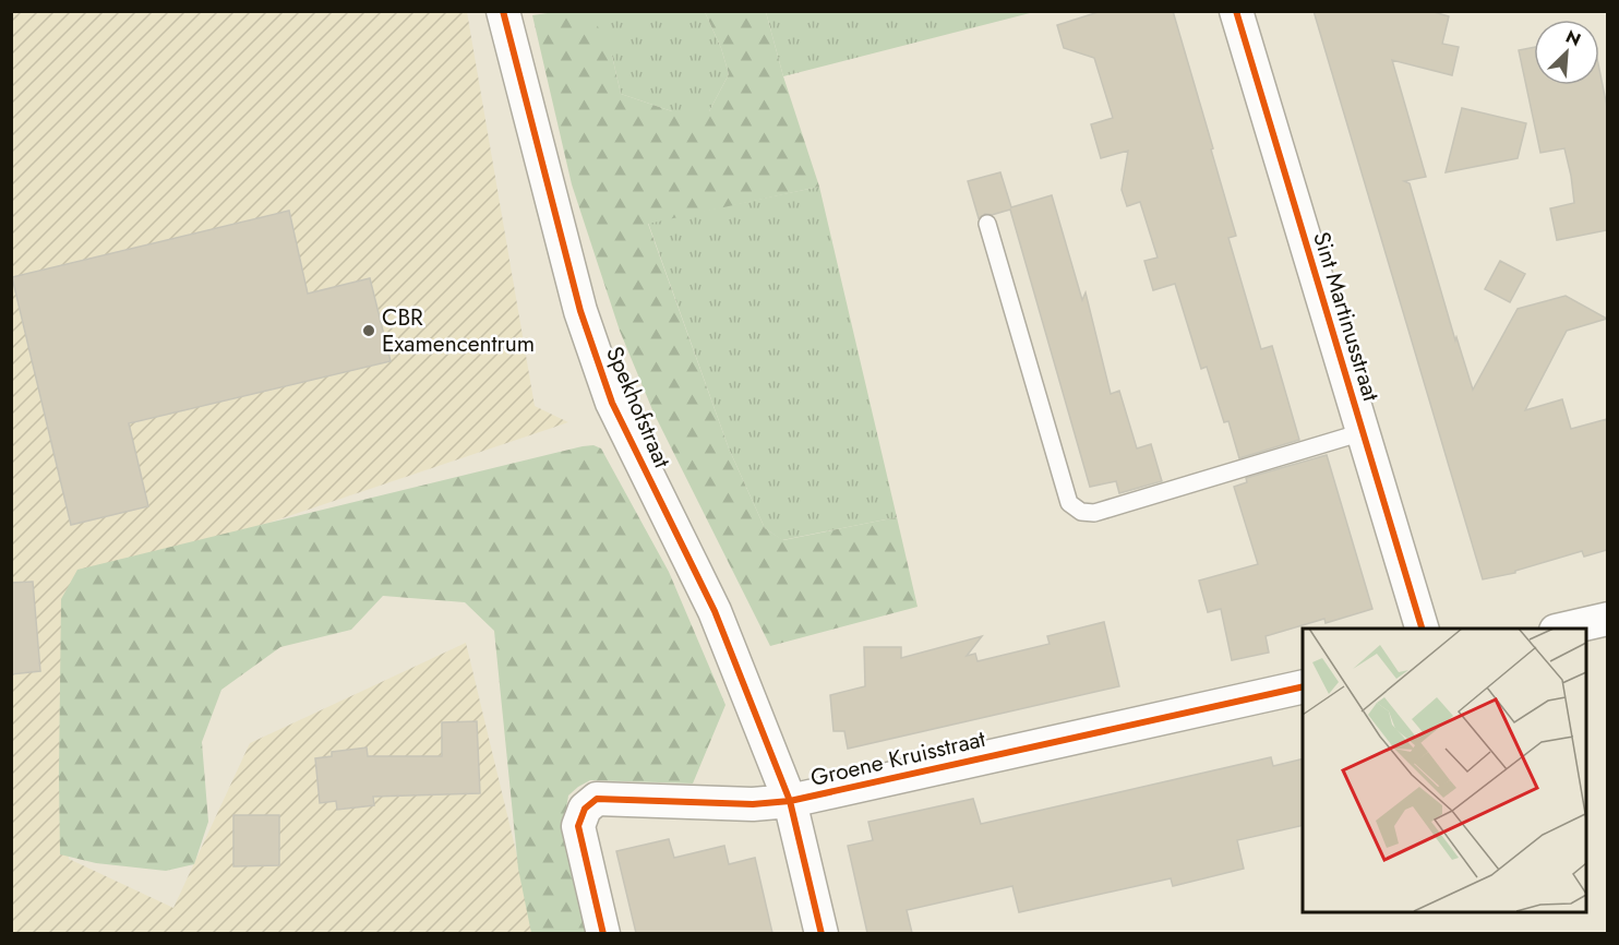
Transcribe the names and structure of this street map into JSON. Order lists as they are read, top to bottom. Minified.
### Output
{"streets":{"street":["Sint Martinusstraat","Spekhofstraat","Groene Kruisstraat"]},"crossings":[["Spekhofstraat","Groene Kruisstraat"]],"places":["CBR Examencentrum"],"north":"top right"}
